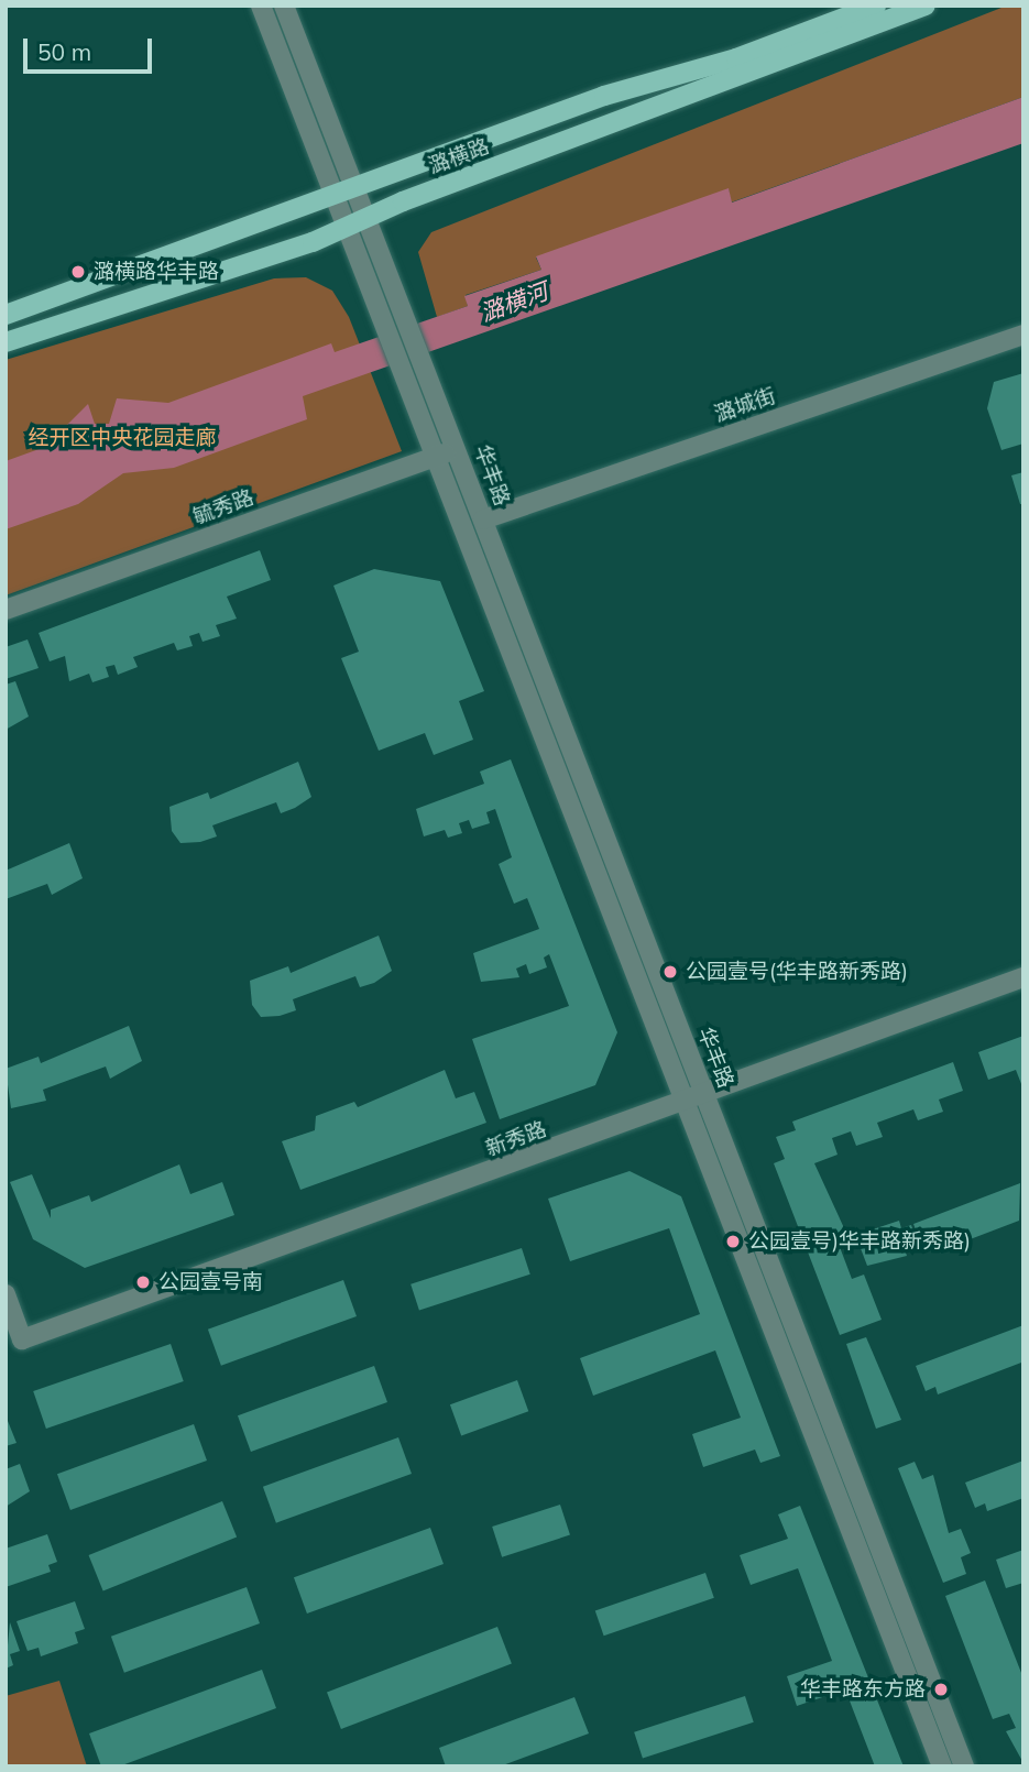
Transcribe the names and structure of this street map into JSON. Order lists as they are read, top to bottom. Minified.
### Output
{"streets":{"main road":["潞横路"],"street":["潞城街","华丰路","毓秀路","新秀路"]},"crossings":[["潞横路","华丰路"],["潞城街","华丰路"],["华丰路","毓秀路"],["华丰路","新秀路"]],"water":["潞横河"],"parks":["经开区中央花园走廊"],"places":["潞横路华丰路","公园壹号(华丰路新秀路)","公园壹号)华丰路新秀路)","公园壹号南","华丰路东方路"],"scale_bar":"50 m"}
